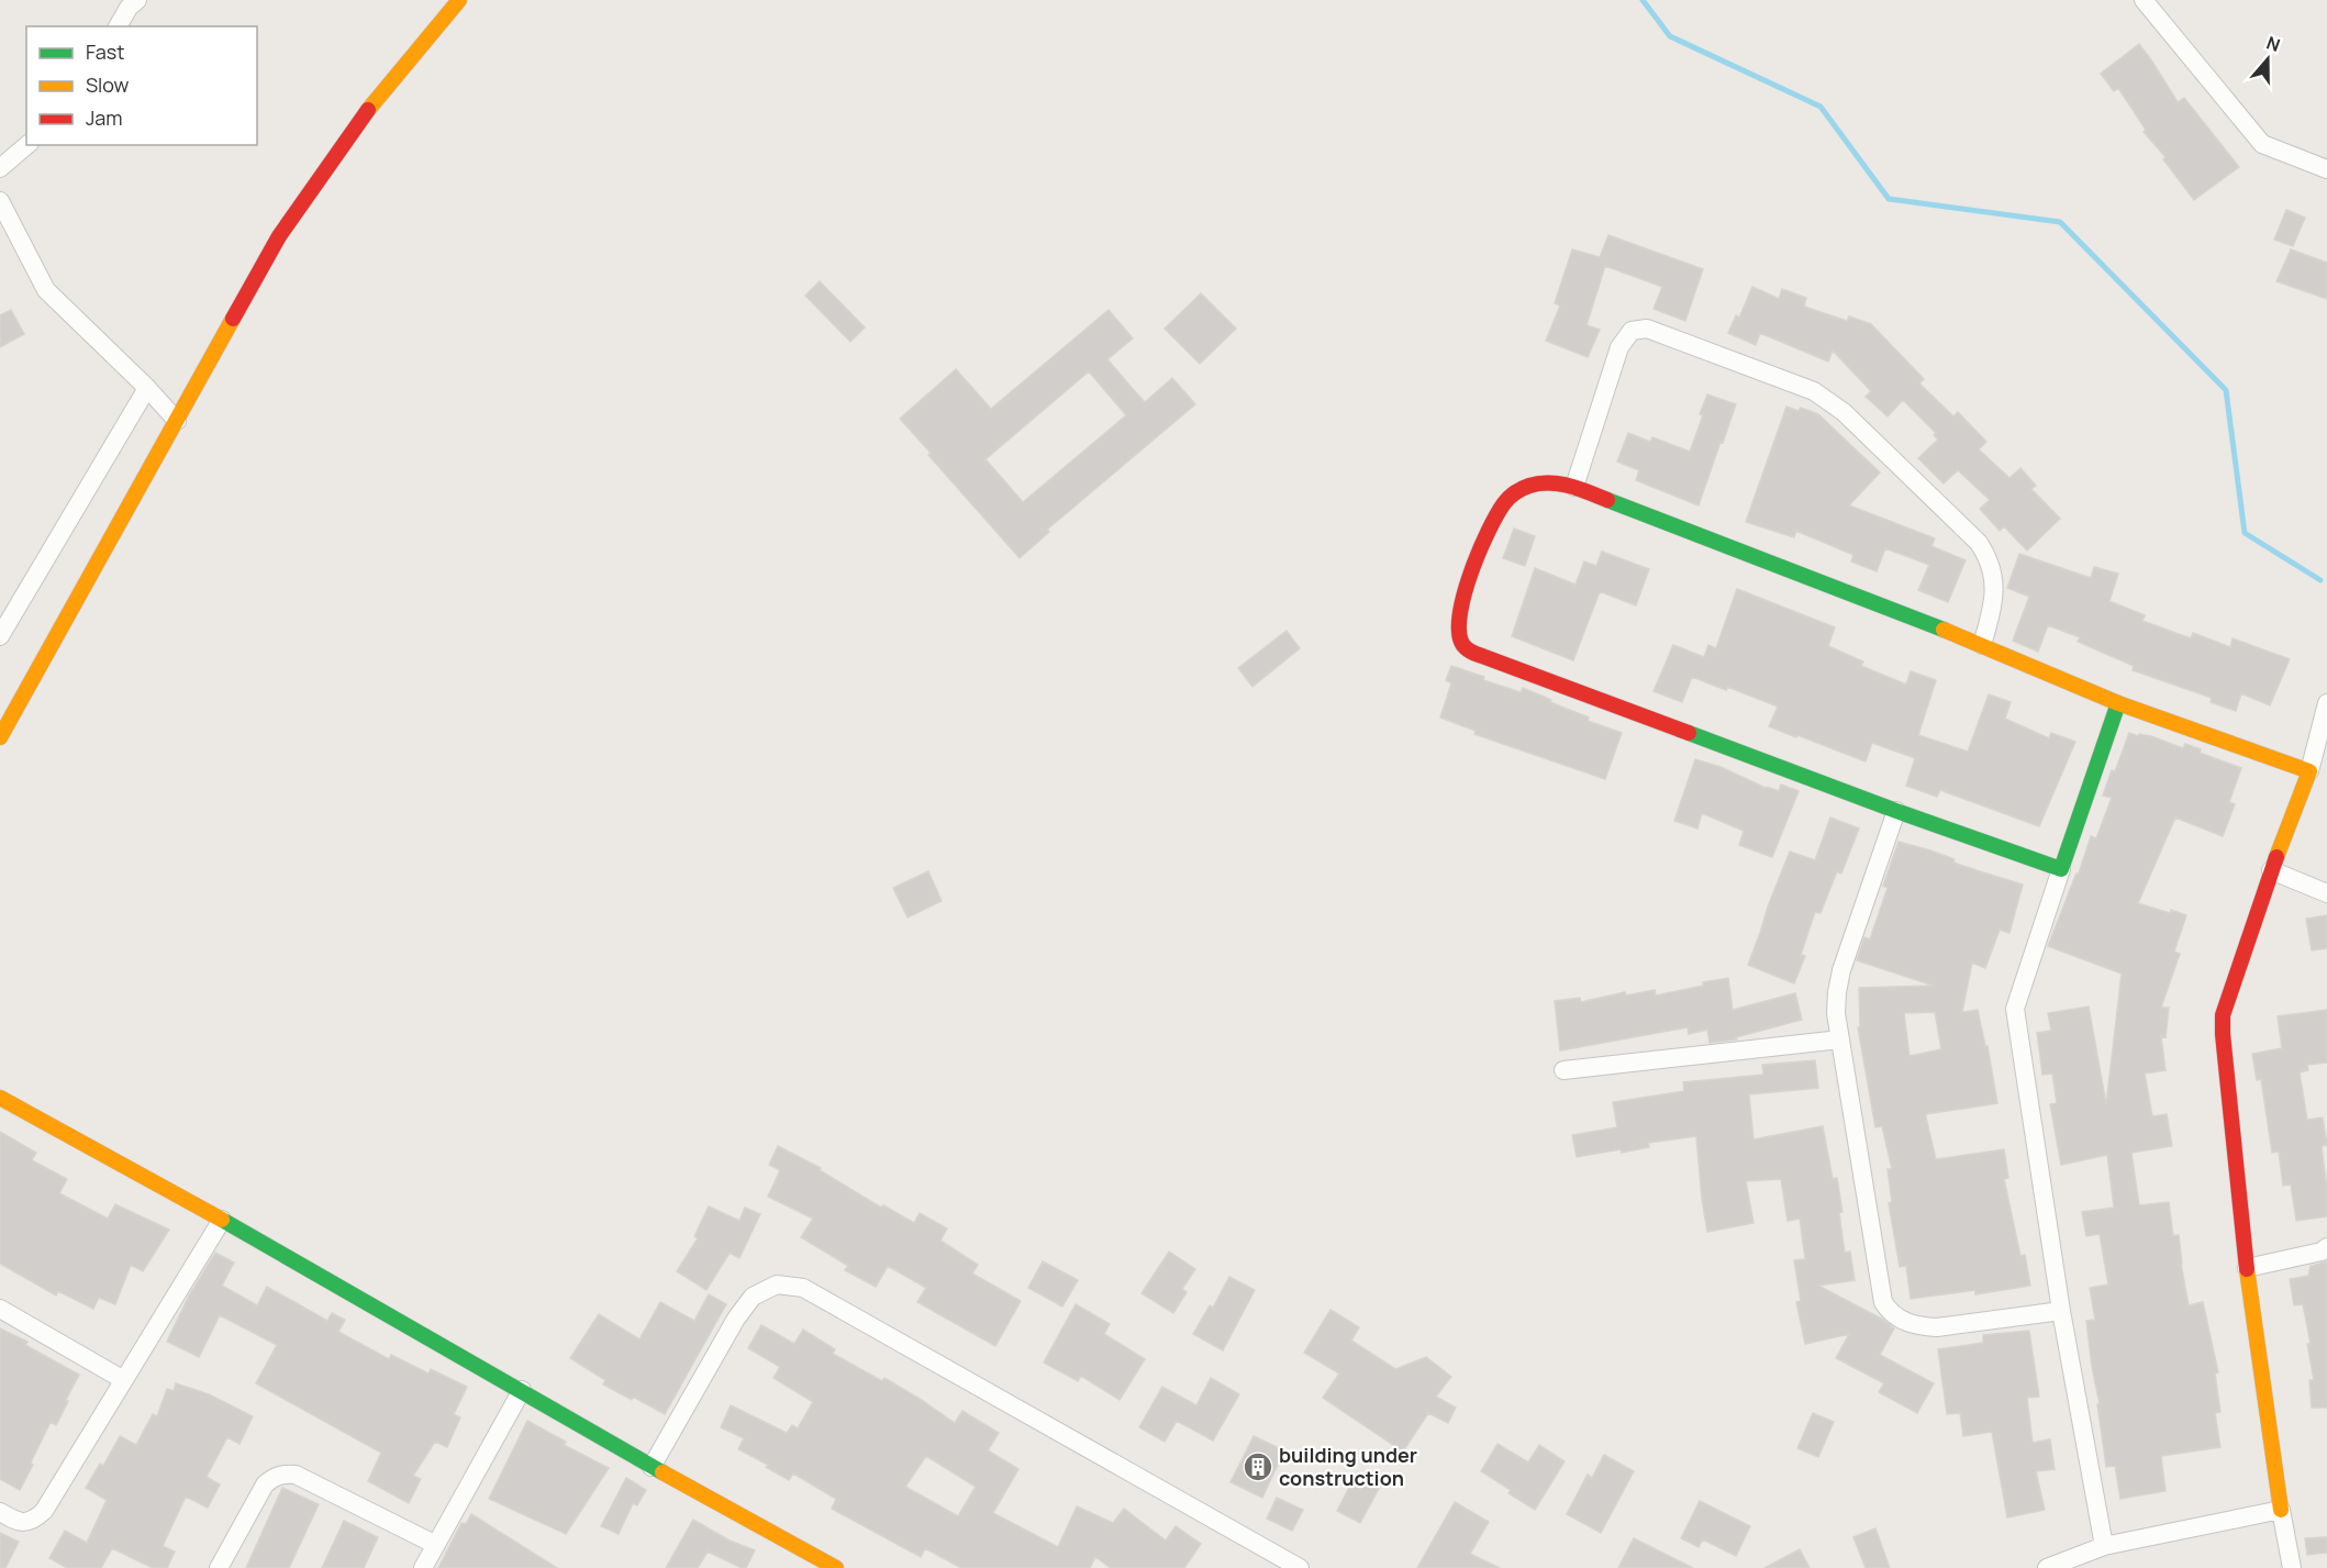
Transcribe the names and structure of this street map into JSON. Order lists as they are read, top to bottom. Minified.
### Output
{"places":{"building":["building under construction"]},"legend":["Fast","Slow","Jam"],"north":"top"}
